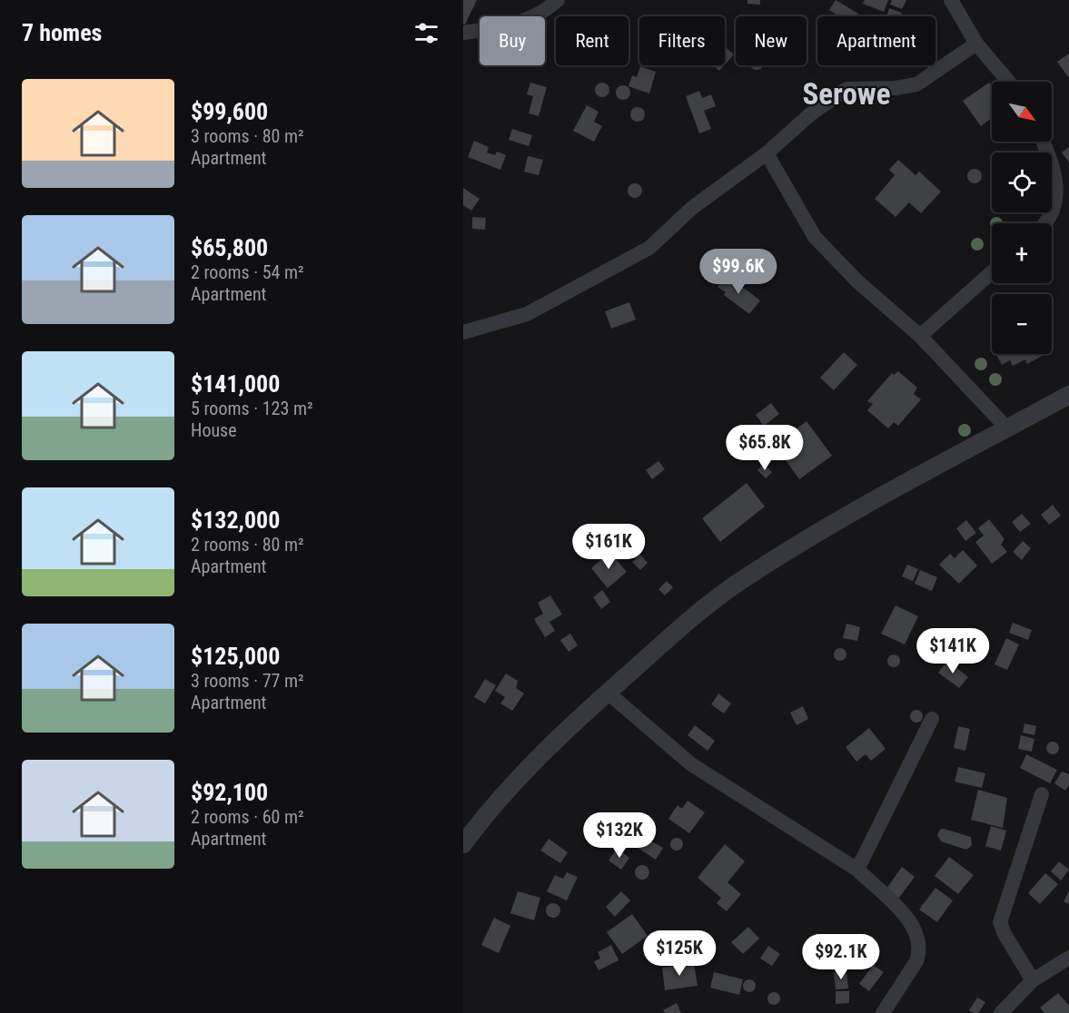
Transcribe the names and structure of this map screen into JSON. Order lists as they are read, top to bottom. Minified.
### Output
{"districts":["Serowe"],"north":"bottom right","page":{"heading":"7 homes","chip":["Buy","Rent","Filters","New","Apartment"],"list":[{"name":"$99,600","note":"3 rooms · 80 m² · Apartment"},{"name":"$65,800","note":"2 rooms · 54 m² · Apartment"},{"name":"$141,000","note":"5 rooms · 123 m² · House"},{"name":"$132,000","note":"2 rooms · 80 m² · Apartment"},{"name":"$125,000","note":"3 rooms · 77 m² · Apartment"},{"name":"$92,100","note":"2 rooms · 60 m² · Apartment"}],"map_buttons":["+","−"],"price":["$99.6K","$65.8K","$161K","$141K","$132K","$125K","$92.1K"]}}
